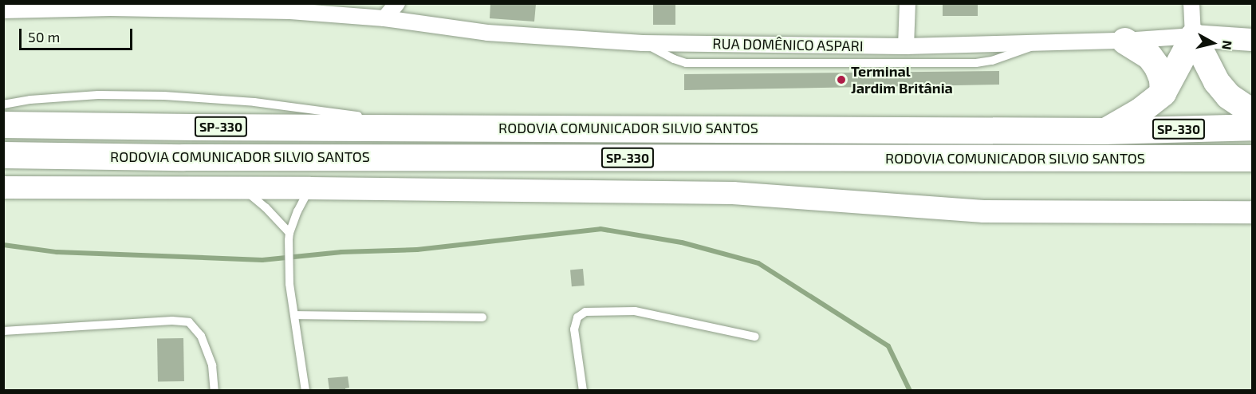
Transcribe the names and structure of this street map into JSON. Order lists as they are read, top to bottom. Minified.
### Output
{"streets":{"highway":["SP-330","RODOVIA COMUNICADOR SILVIO SANTOS"],"street":["RUA DOMÊNICO ASPARI"]},"places":["Terminal Jardim Britânia"],"scale_bar":"50 m","north":"right"}
